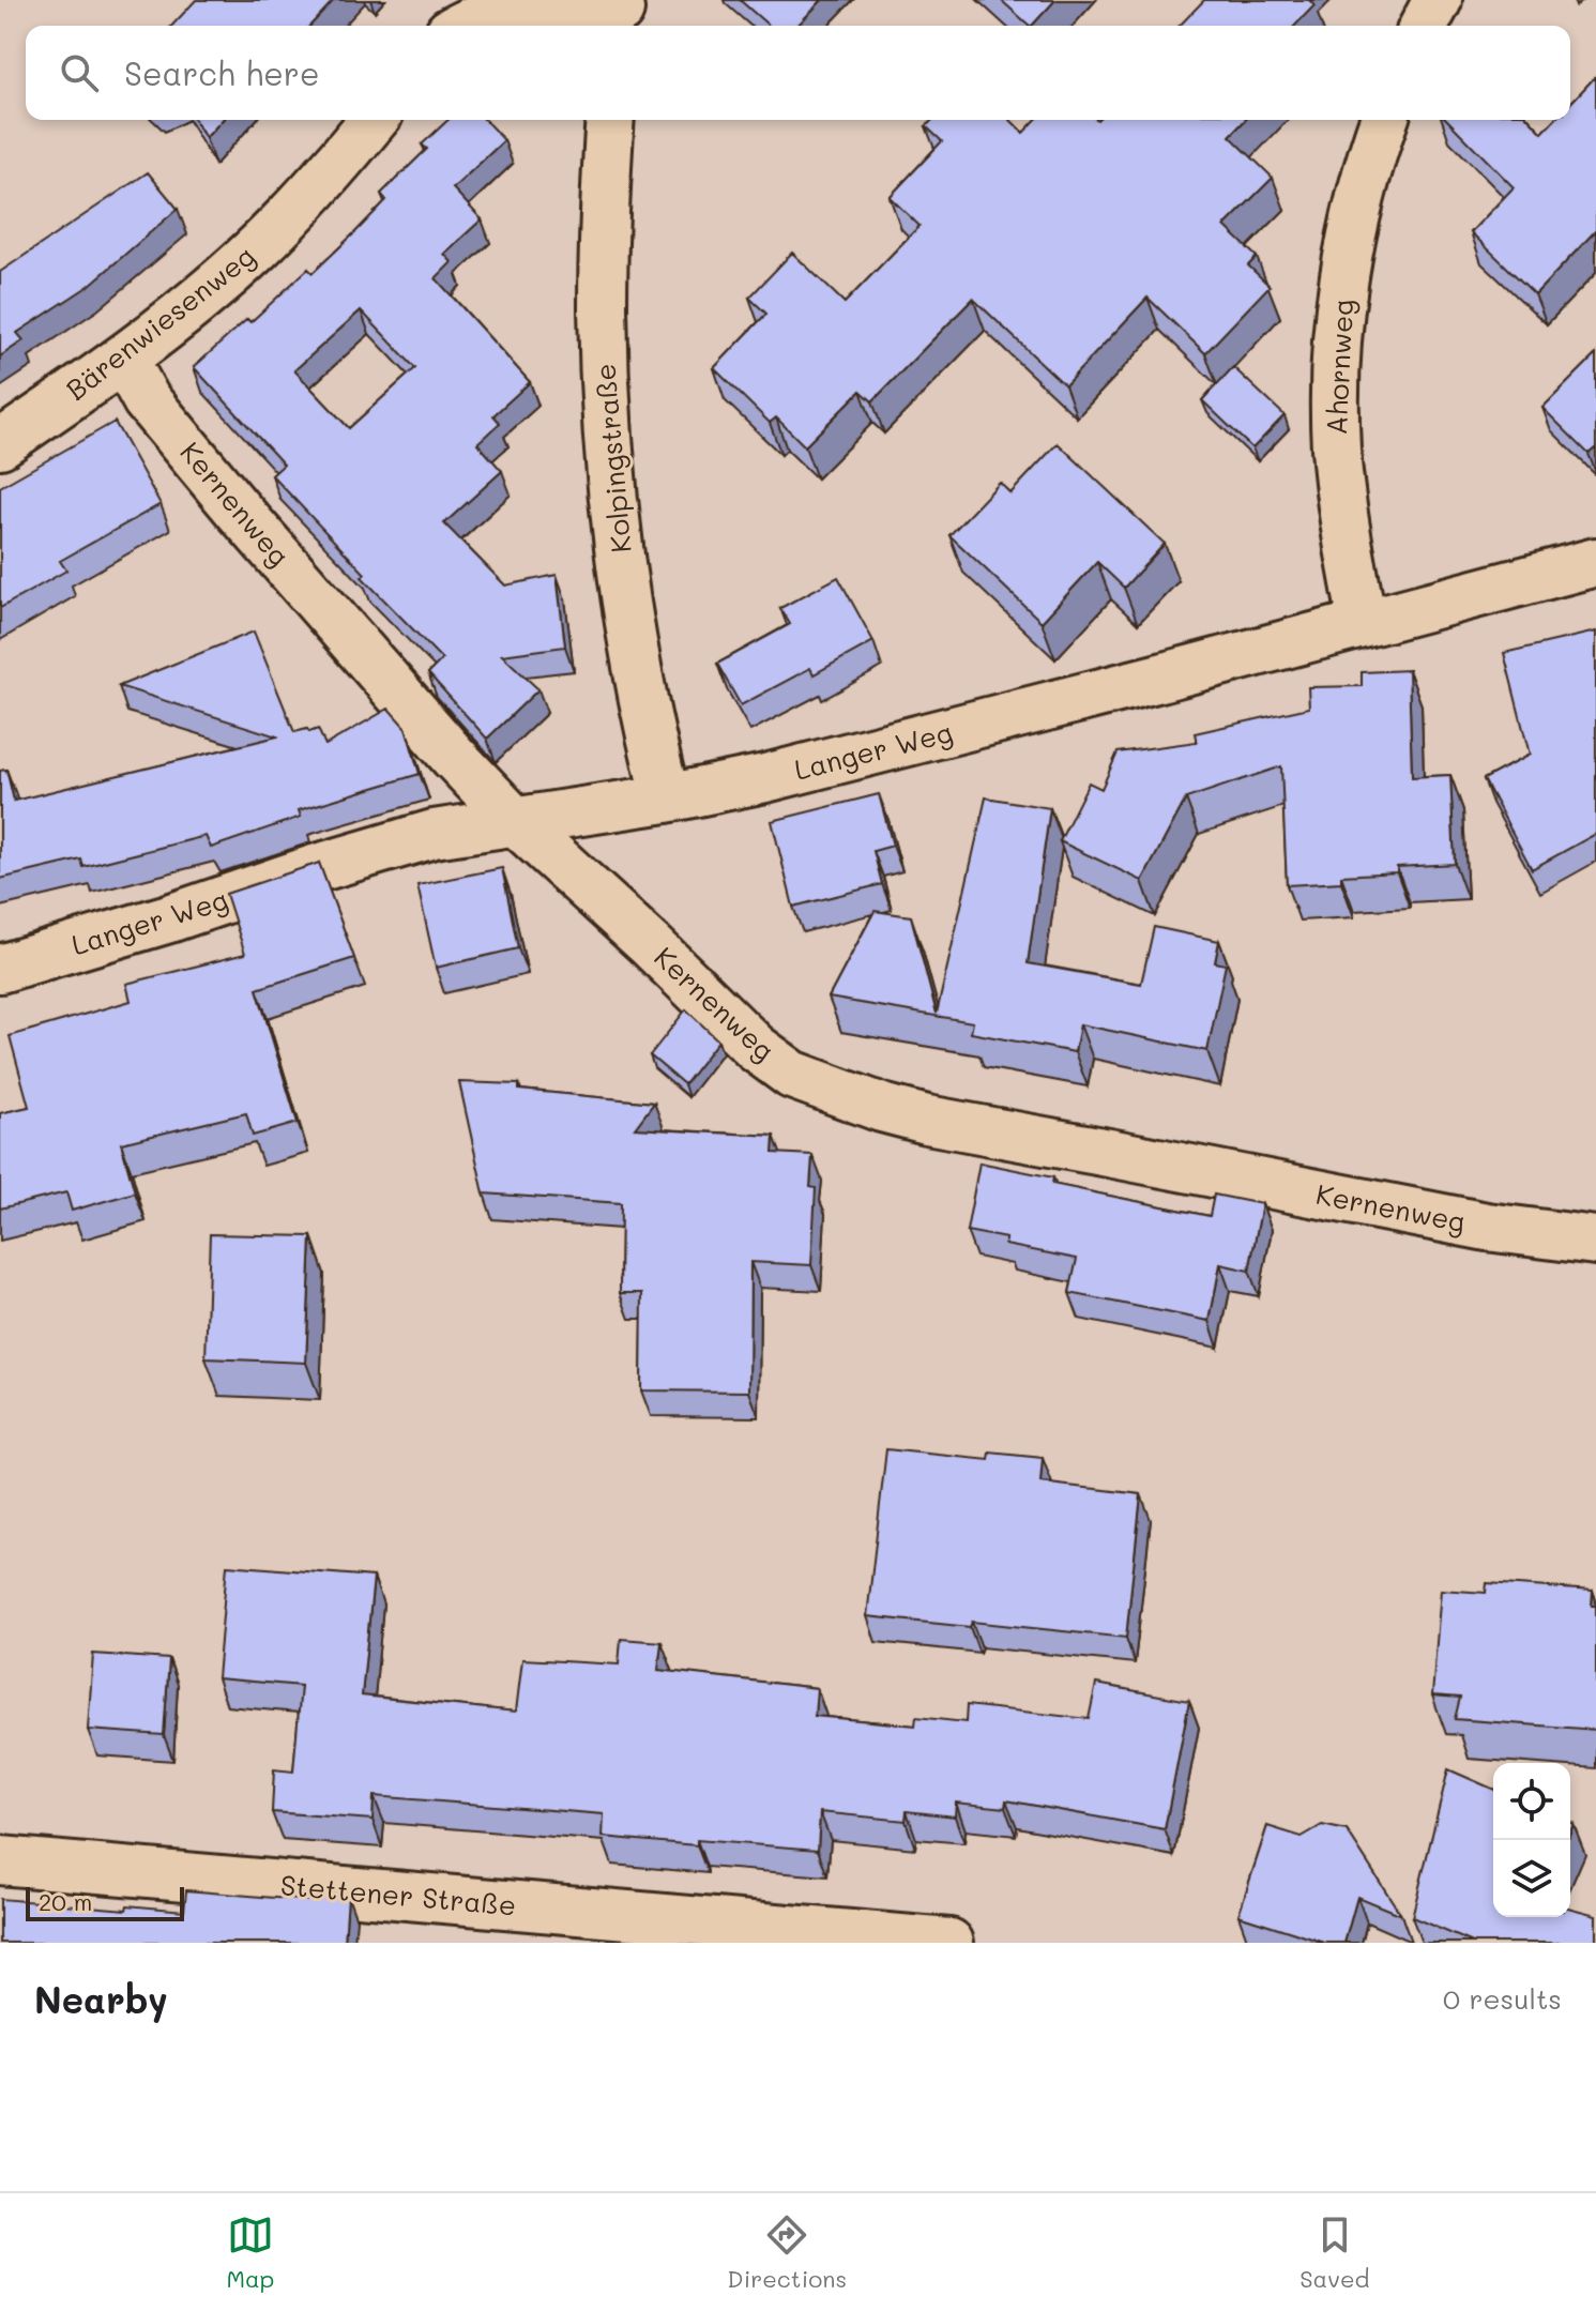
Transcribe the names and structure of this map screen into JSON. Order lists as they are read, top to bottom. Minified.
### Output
{"streets":{"street":["Bärenwiesenweg","Ahornweg","Kolpingstraße","Kernenweg","Langer Weg","Stettener Straße"]},"crossings":[["Bärenwiesenweg","Kernenweg"],["Ahornweg","Langer Weg"],["Kolpingstraße","Langer Weg"],["Kernenweg","Langer Weg"]],"scale_bar":"20 m","page":{"search":"Search here","scale":"20 m","heading":["Nearby","0 results"],"nav":["Map","Directions","Saved"]}}
